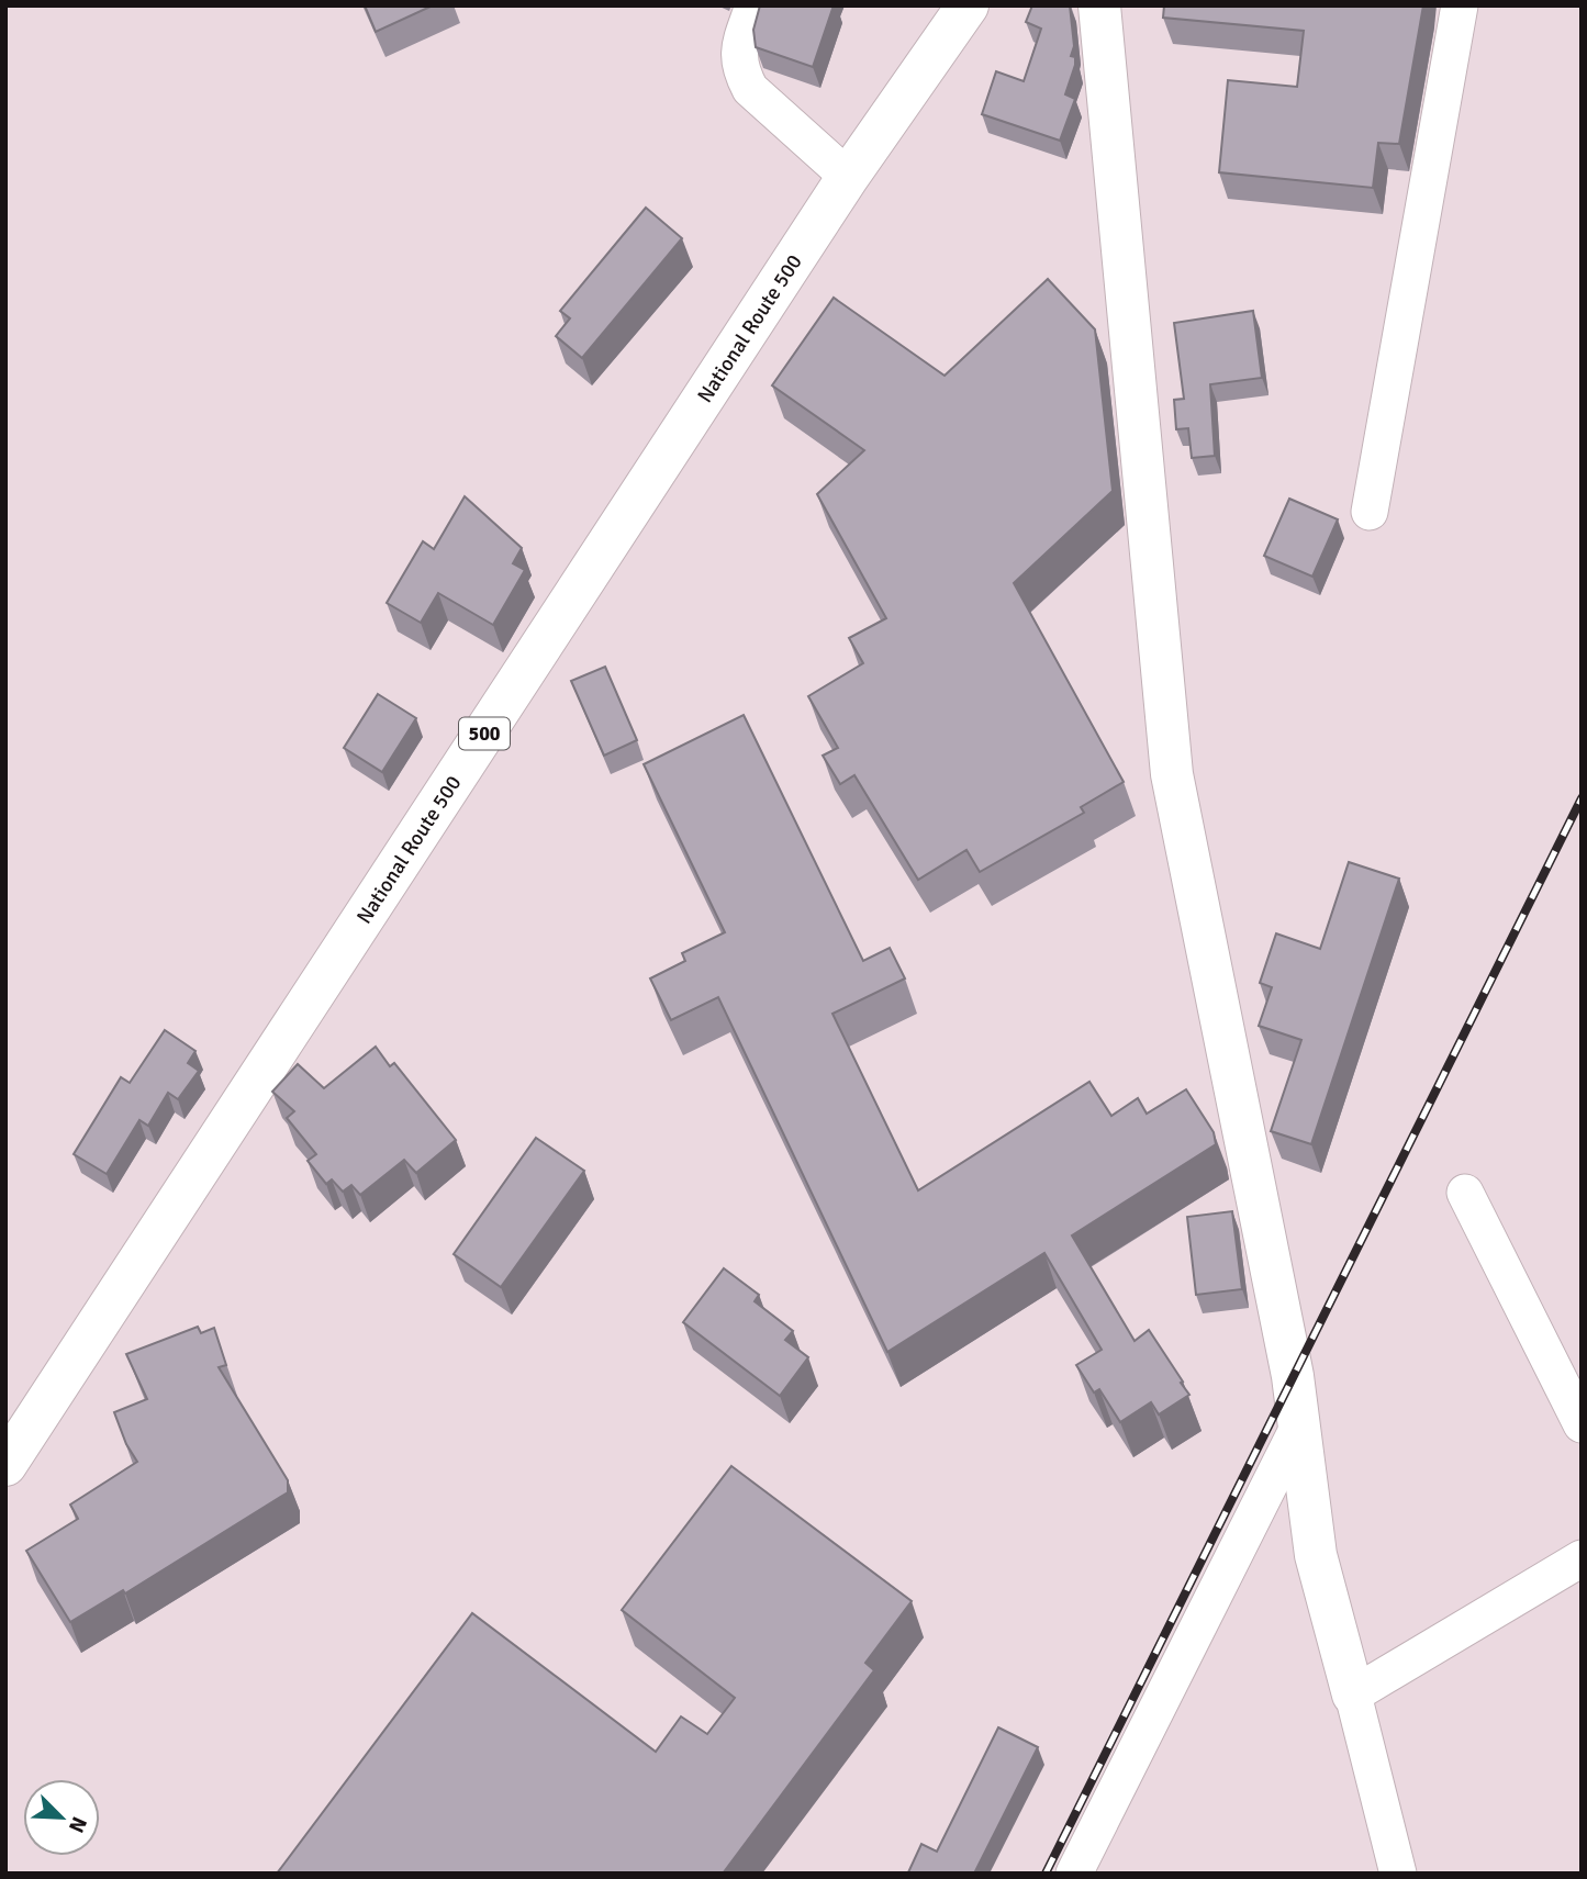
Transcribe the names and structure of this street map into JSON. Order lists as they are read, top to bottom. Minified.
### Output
{"streets":{"main road":["National Route 500","500"]},"north":"bottom right"}
